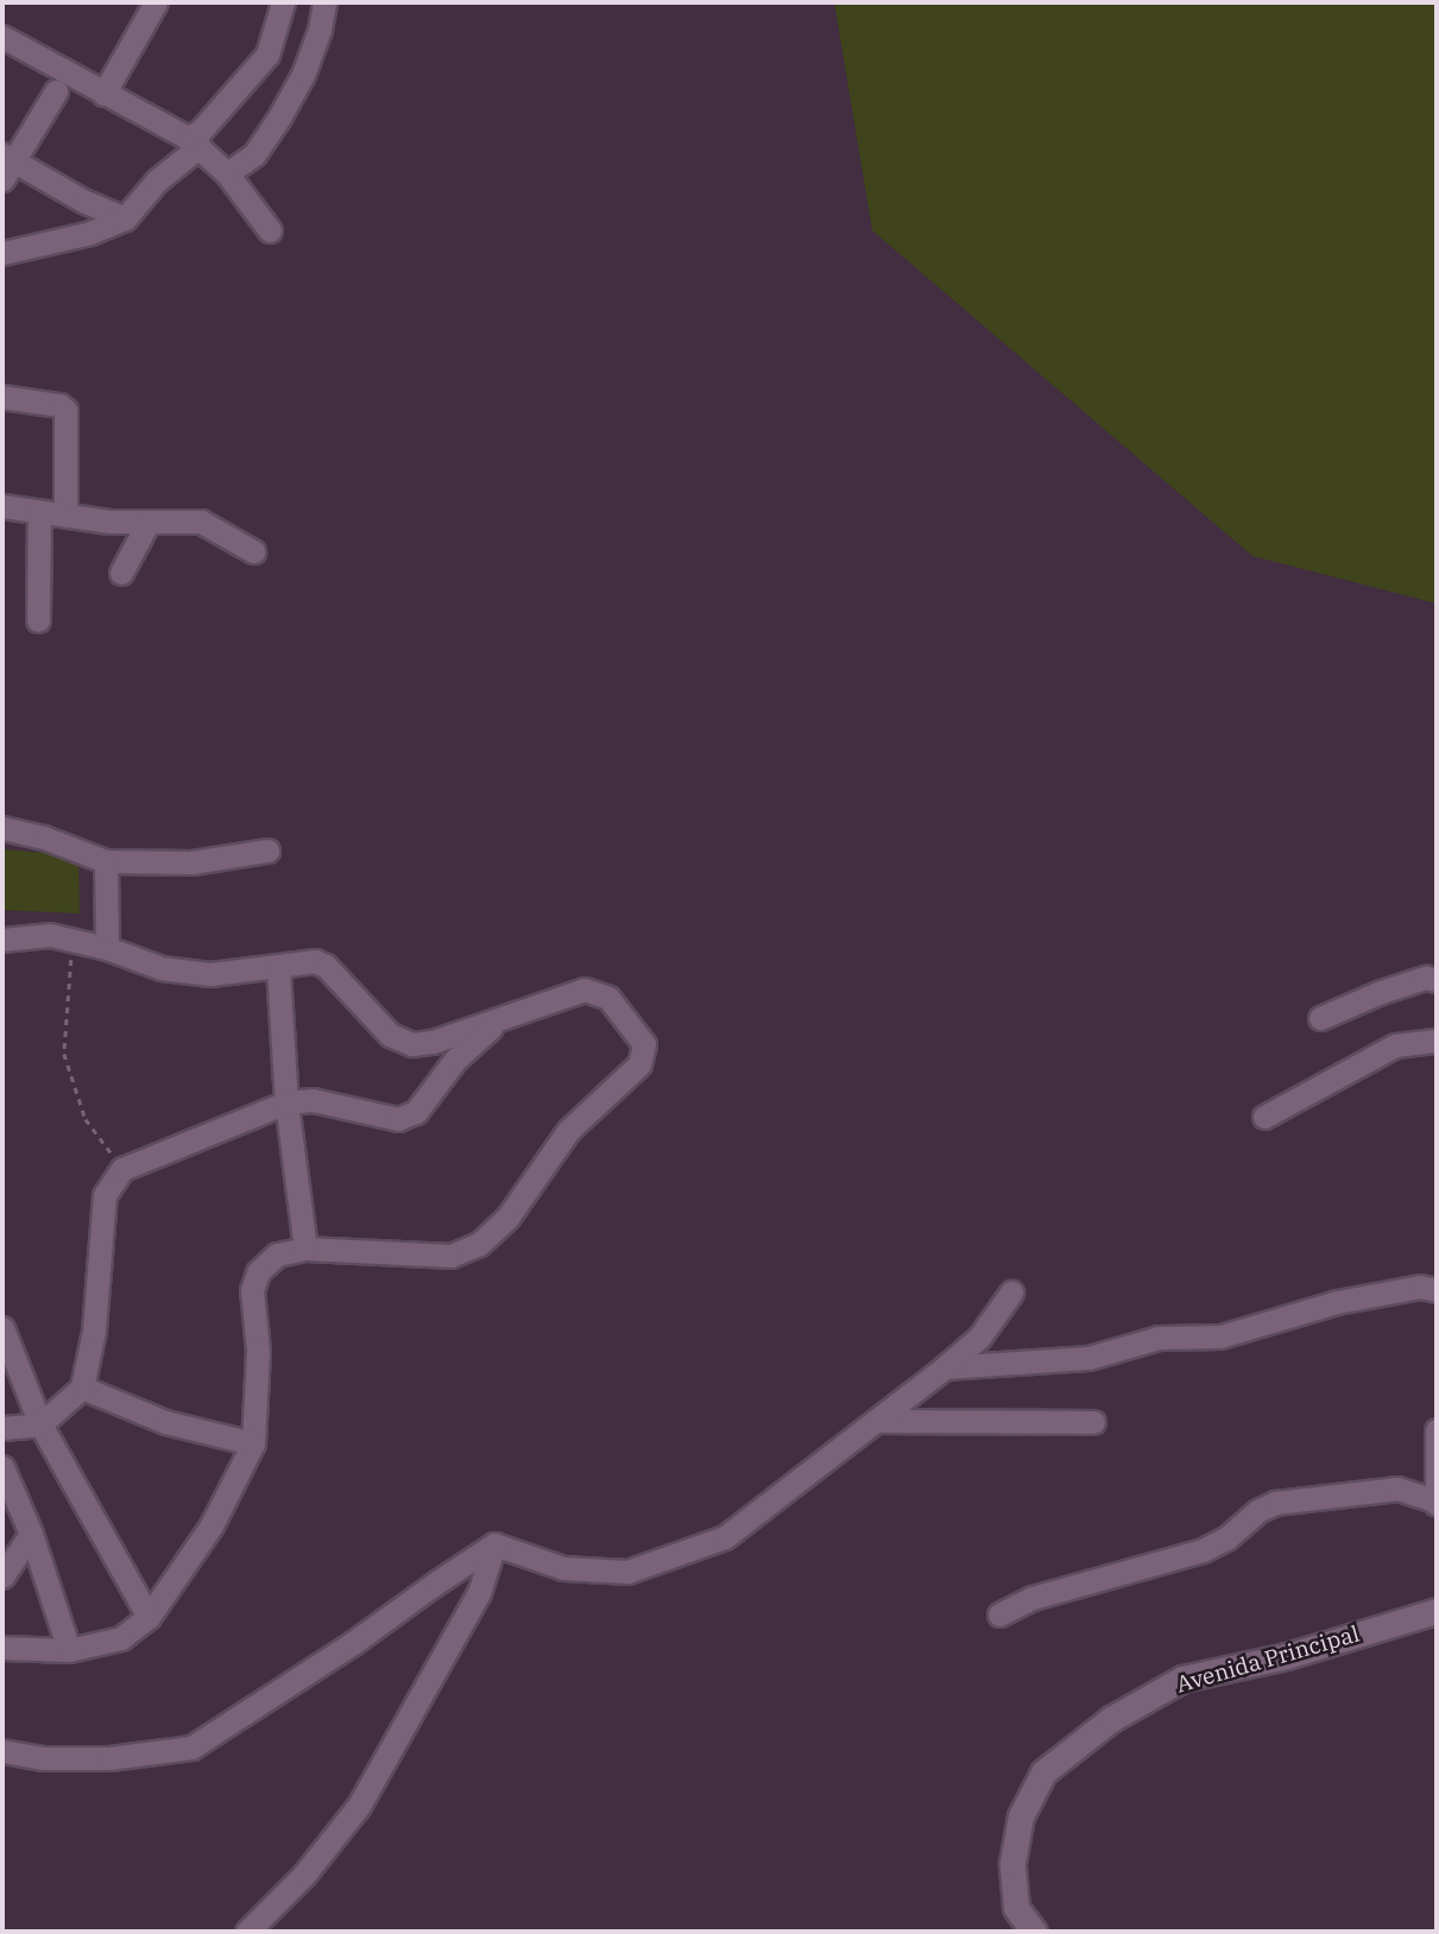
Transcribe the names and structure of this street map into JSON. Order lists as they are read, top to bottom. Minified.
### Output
{"streets":{"street":["Avenida Principal"]}}
